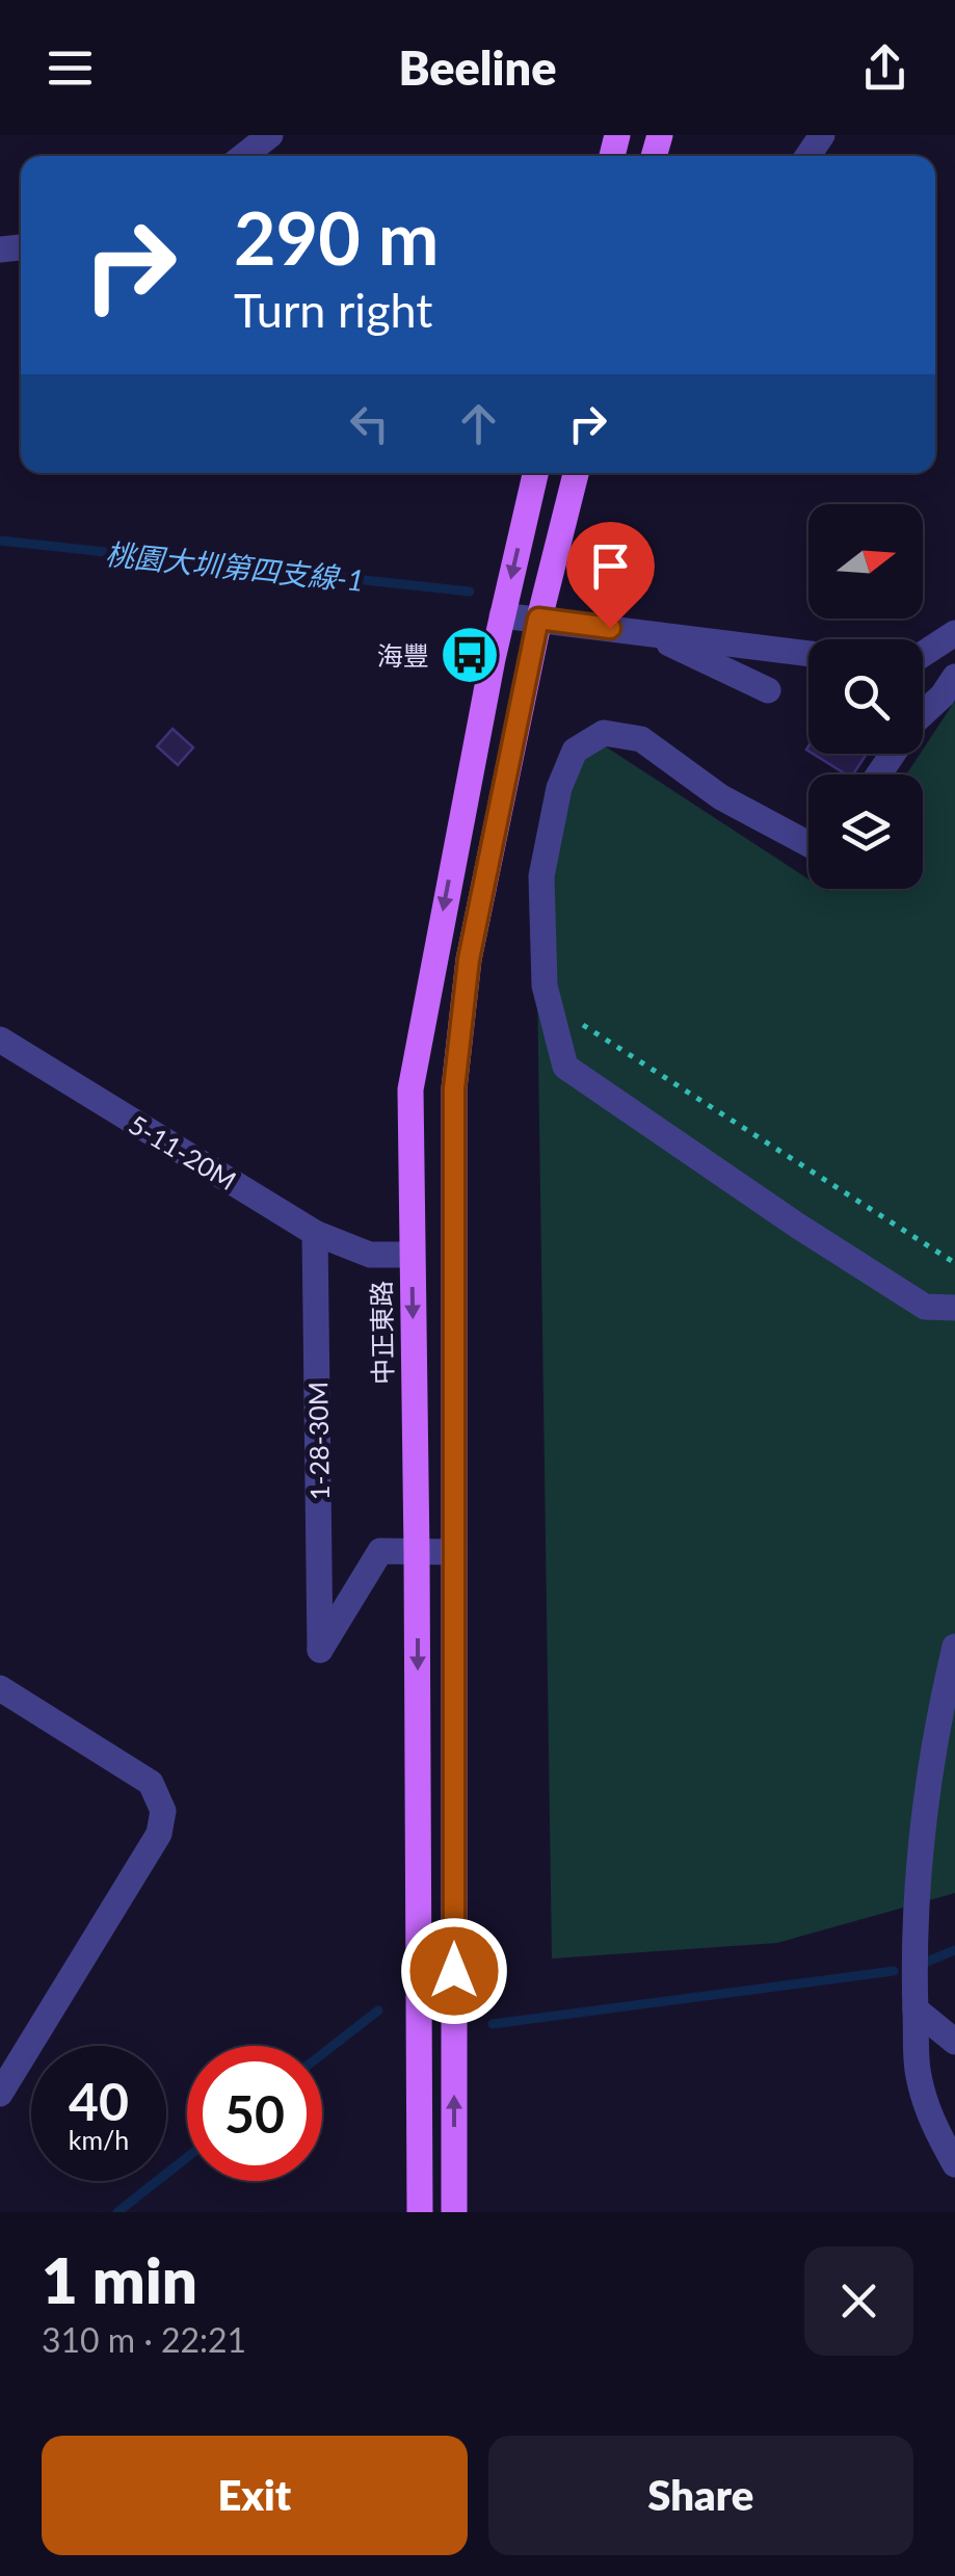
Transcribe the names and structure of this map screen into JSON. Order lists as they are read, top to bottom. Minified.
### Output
{"streets":{"main road":["中正東路"],"street":["5-11-20M","1-28-30M"]},"crossings":[["5-11-20M","中正東路"],["5-11-20M","1-28-30M"],["中正東路","1-28-30M"]],"water":["桃園大圳第四支線-1"],"places":{"bus stop":["海豐"]},"north":"right","page":{"header":"Beeline","turn":["290 m","Turn right"],"speed":"40 km/h","limit":"50","heading":["1 min","310 m · 22:21"],"buttons":["Exit","Share"]}}
